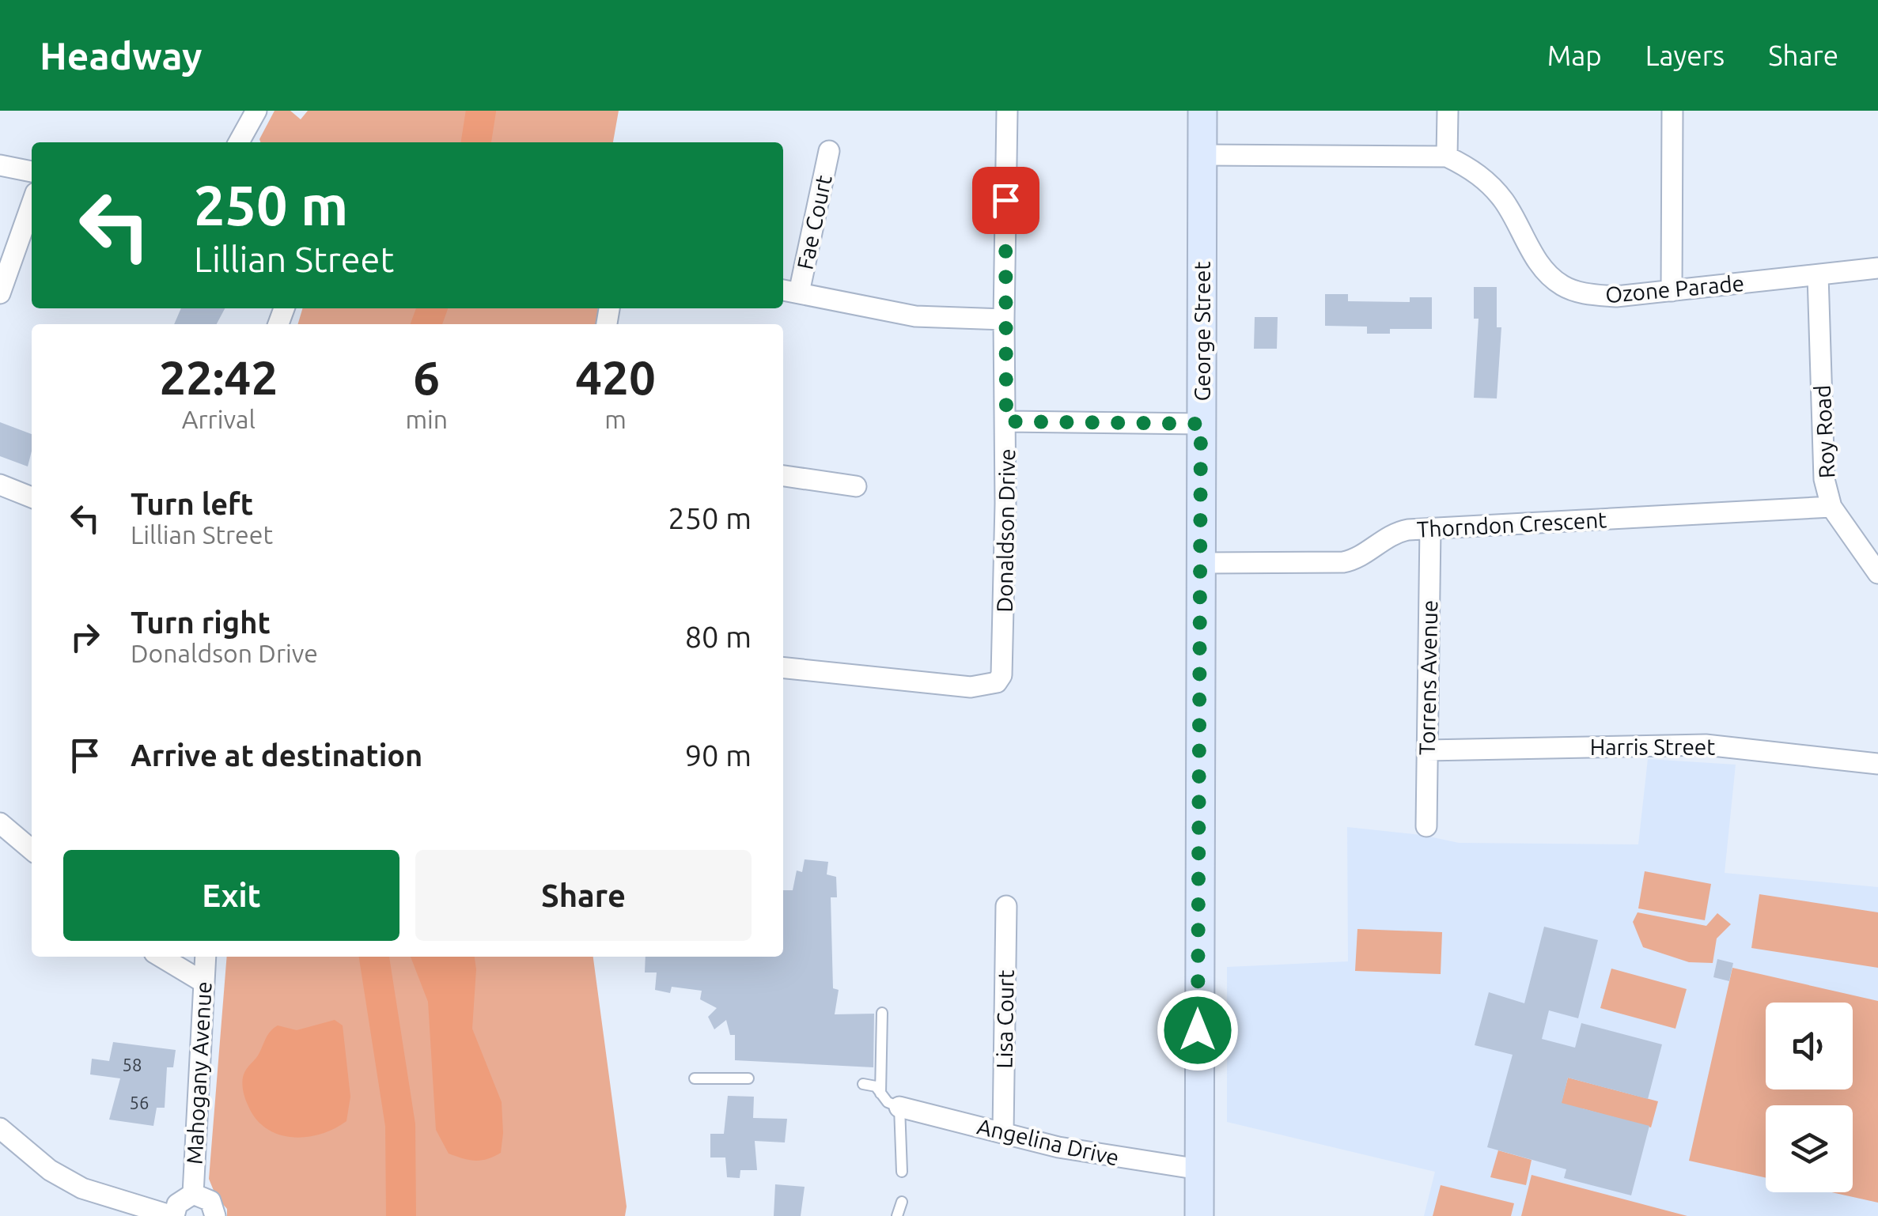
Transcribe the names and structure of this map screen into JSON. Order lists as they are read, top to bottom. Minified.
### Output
{"streets":{"street":["Fae Court","Ozone Parade","George Street","Roy Road","Thorndon Crescent","Donaldson Drive","Torrens Avenue","Harris Street","Lisa Court","Mahogany Avenue","Angelina Drive"]},"crossings":[["Ozone Parade","Roy Road"],["George Street","Thorndon Crescent"],["George Street","Angelina Drive"],["Roy Road","Thorndon Crescent"],["Thorndon Crescent","Torrens Avenue"],["Torrens Avenue","Harris Street"],["Lisa Court","Angelina Drive"]],"house_numbers":["58","56"],"page":{"header":"Headway","nav":["Map","Layers","Share"],"turn":["250 m","Lillian Street"],"eta":["22:42","Arrival","6","min","420","m"],"list":[{"name":"Turn left","note":"Lillian Street","value":"250 m"},{"name":"Turn right","note":"Donaldson Drive","value":"80 m"},{"name":"Arrive at destination","value":"90 m"}],"buttons":["Exit","Share"]}}
